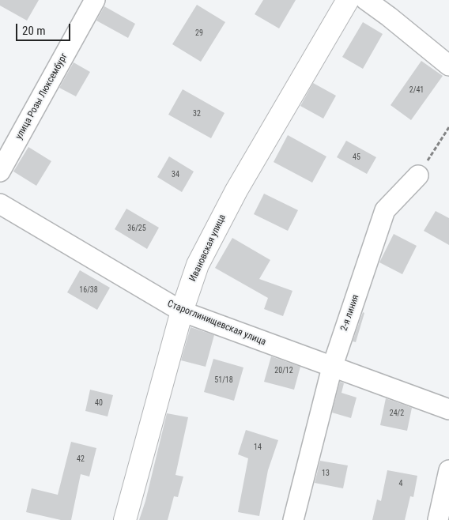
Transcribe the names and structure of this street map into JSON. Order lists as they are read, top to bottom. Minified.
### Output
{"streets":{"main road":["Ивановская улица"],"street":["улица Розы Люксембург","2-я линия","Староглинищевская улица"]},"crossings":[["Ивановская улица","Староглинищевская улица"],["2-я линия","Староглинищевская улица"]],"house_numbers":["29","2/41","32","45","34","36/25","16/38","20/12","51/18","40","24/2","14","42","13","4"],"scale_bar":"20 m"}
